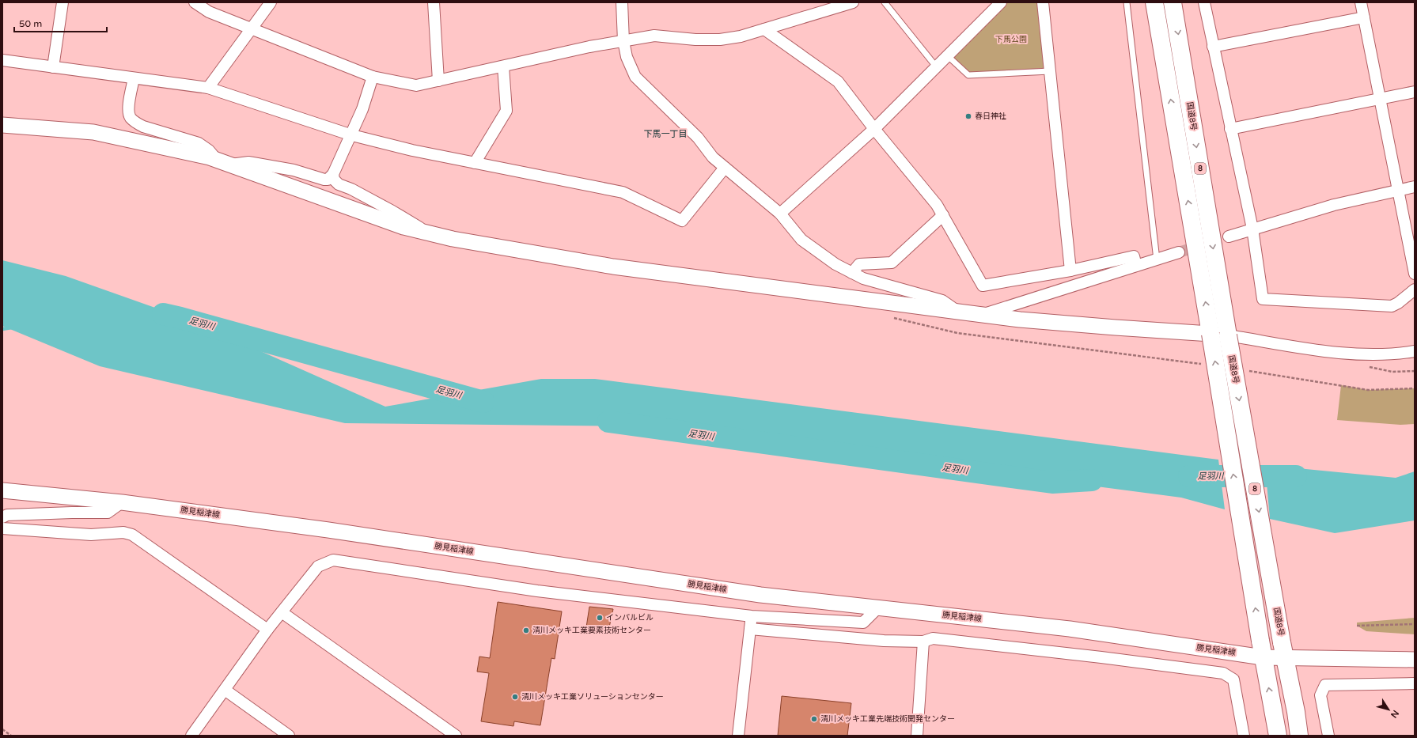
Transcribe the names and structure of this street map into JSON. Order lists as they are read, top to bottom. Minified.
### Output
{"streets":{"highway":["国道8号","8"],"main road":["勝見稲津線"]},"crossings":[["国道8号","勝見稲津線"],["8","勝見稲津線"]],"districts":["下馬一丁目"],"water":["足羽川"],"parks":["下馬公園"],"places":["春日神社","インパルビル","清川メッキ工業要素技術センター","清川メッキ工業ソリューションセンター","清川メッキ工業先端技術開発センター"],"scale_bar":"50 m","north":"bottom right"}
